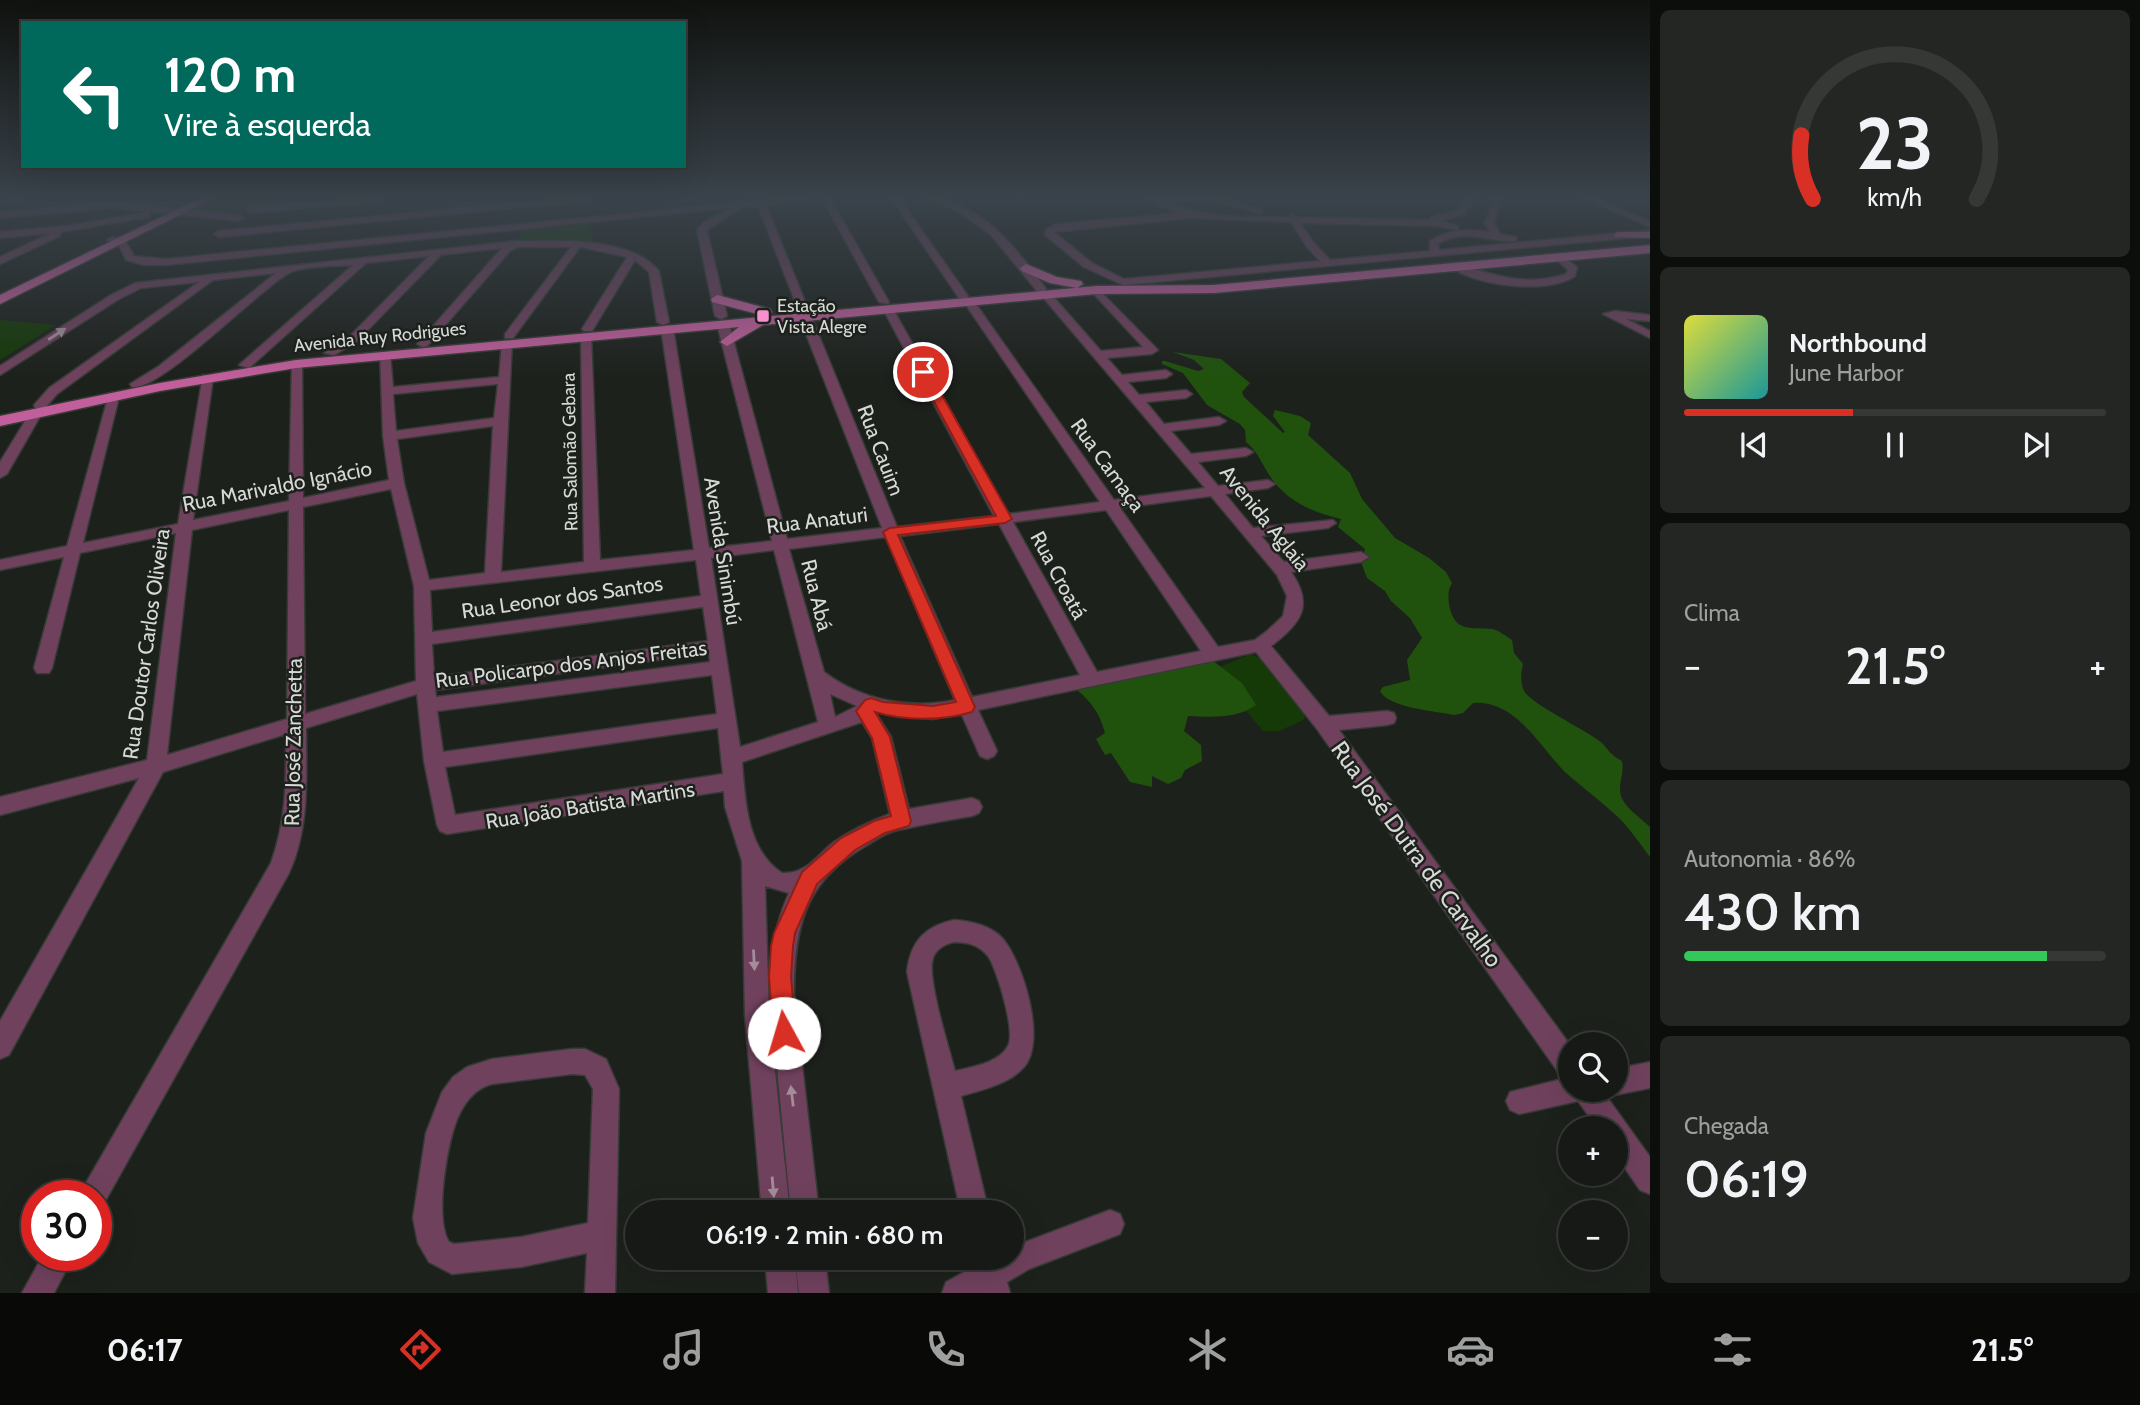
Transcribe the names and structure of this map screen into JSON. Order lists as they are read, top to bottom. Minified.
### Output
{"streets":{"main road":["Avenida Ruy Rodrigues"],"street":["Rua Cauim","Rua Salomão Gebara","Rua Camaça","Rua Marivaldo Ignácio","Avenida Aglaia","Rua Anaturi","Avenida Sinimbú","Rua Croatá","Rua Abá","Rua Leonor dos Santos","Rua Doutor Carlos Oliveira","Rua Policarpo dos Anjos Freitas","Rua José Zanchetta","Rua João Batista Martins","Rua José Dutra de Carvalho"]},"crossings":[["Avenida Ruy Rodrigues","Rua Cauim"],["Avenida Ruy Rodrigues","Rua Salomão Gebara"],["Avenida Ruy Rodrigues","Rua Camaça"],["Avenida Ruy Rodrigues","Avenida Aglaia"],["Avenida Ruy Rodrigues","Avenida Sinimbú"],["Avenida Ruy Rodrigues","Rua Croatá"],["Avenida Ruy Rodrigues","Rua Abá"],["Avenida Ruy Rodrigues","Rua Doutor Carlos Oliveira"],["Avenida Ruy Rodrigues","Rua José Zanchetta"],["Rua Cauim","Avenida Aglaia"],["Rua Cauim","Rua Anaturi"],["Rua Salomão Gebara","Rua Anaturi"],["Rua Camaça","Avenida Aglaia"],["Rua Camaça","Rua Anaturi"],["Rua Marivaldo Ignácio","Rua Doutor Carlos Oliveira"],["Rua Marivaldo Ignácio","Rua José Zanchetta"],["Avenida Aglaia","Rua Anaturi"],["Avenida Aglaia","Rua Croatá"],["Avenida Aglaia","Rua José Dutra de Carvalho"],["Rua Anaturi","Avenida Sinimbú"],["Rua Anaturi","Rua Croatá"],["Rua Anaturi","Rua Abá"],["Avenida Sinimbú","Rua Leonor dos Santos"],["Avenida Sinimbú","Rua Policarpo dos Anjos Freitas"],["Avenida Sinimbú","Rua João Batista Martins"]],"places":{"transit":["Estação Vista Alegre"]},"page":{"turn":["120 m","Vire à esquerda"],"song":["Northbound","June Harbor"],"tile":["Clima",["Autonomia · 86%","430 km"],["Chegada","06:19"]],"heat":["−","21.5°","+"],"map_buttons":["+","−"],"limit":"30","trip":"06:19 · 2 min · 680 m","tabs":["06:17","21.5°"],"gauge":["23","km/h"]}}
